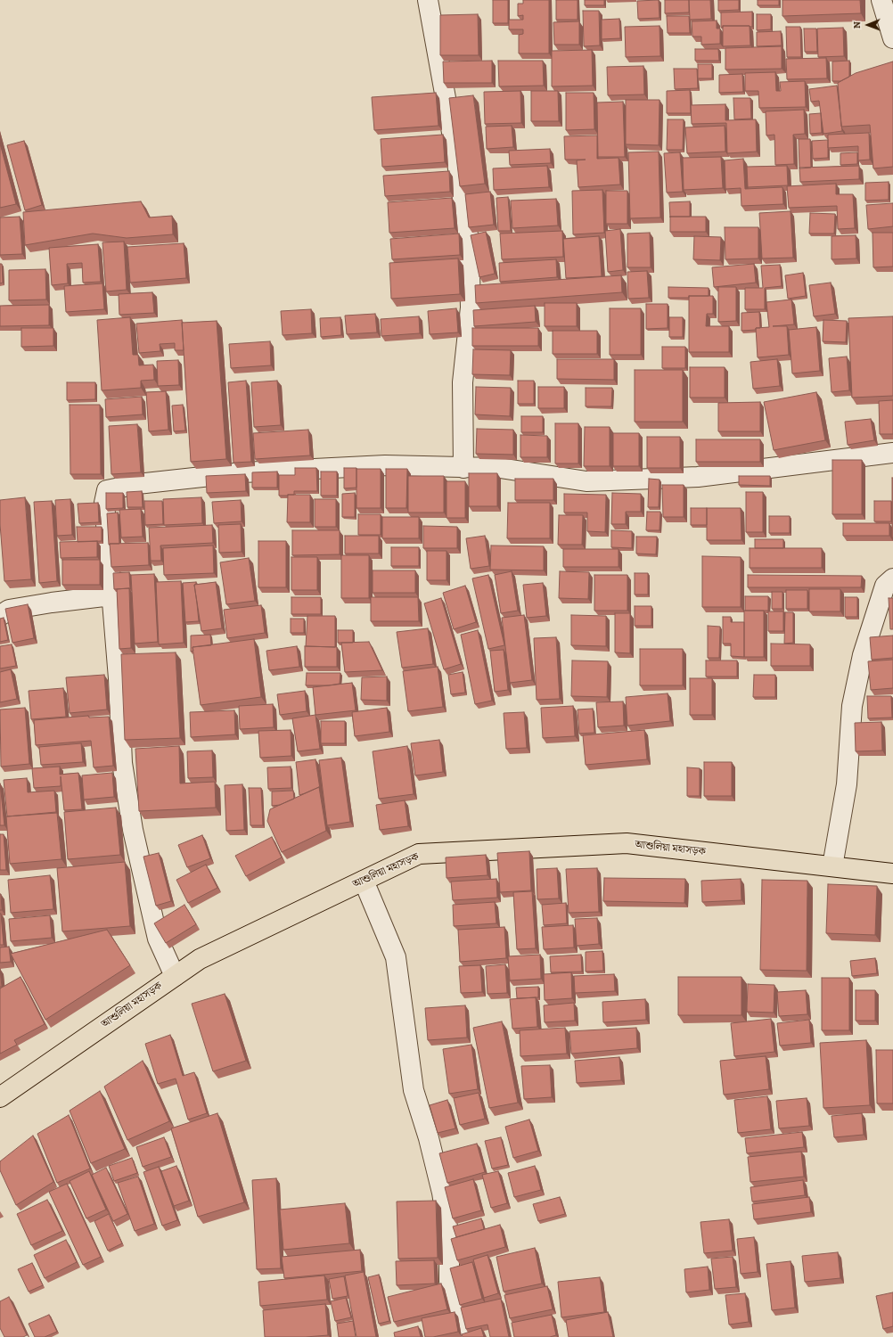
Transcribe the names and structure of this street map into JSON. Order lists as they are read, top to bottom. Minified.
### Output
{"streets":{"highway":["আশুলিয়া মহাসড়ক"]},"north":"left"}
